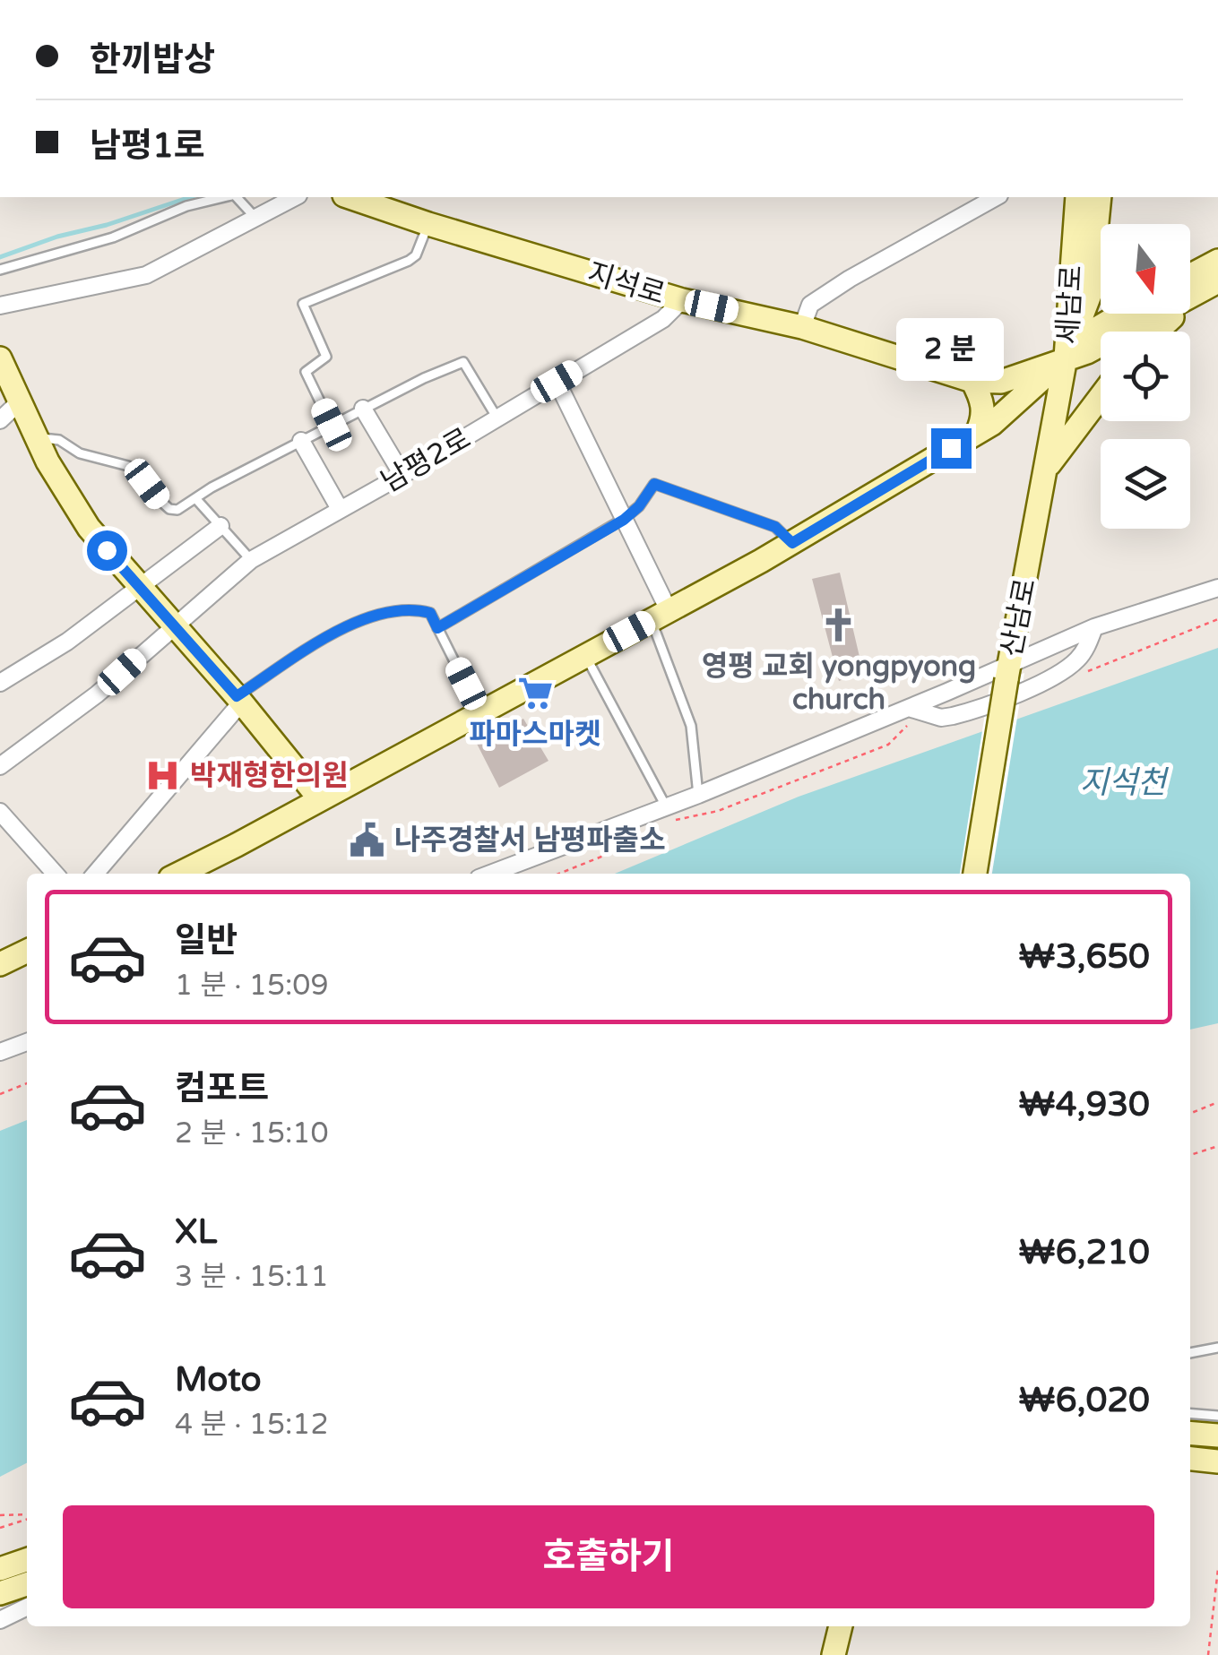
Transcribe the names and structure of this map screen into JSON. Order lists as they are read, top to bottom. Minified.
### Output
{"streets":{"main road":["지석로","세남로","산남로"],"street":["남평2로"]},"crossings":[["지석로","세남로"],["지석로","남평2로"],["지석로","산남로"],["세남로","산남로"]],"water":["지석천"],"places":{"church":["영평 교회 yongpyong church"],"supermarket":["파마스마켓"],"hospital":["박재형한의원"],"public building":["나주경찰서 남평파출소"]},"north":"bottom","page":{"banner":["한끼밥상","남평1로"],"bubble":"2 분","list":[{"name":"일반","note":"1 분 · 15:09","value":"₩3,650"},{"name":"컴포트","note":"2 분 · 15:10","value":"₩4,930"},{"name":"XL","note":"3 분 · 15:11","value":"₩6,210"},{"name":"Moto","note":"4 분 · 15:12","value":"₩6,020"}],"buttons":"호출하기"}}
